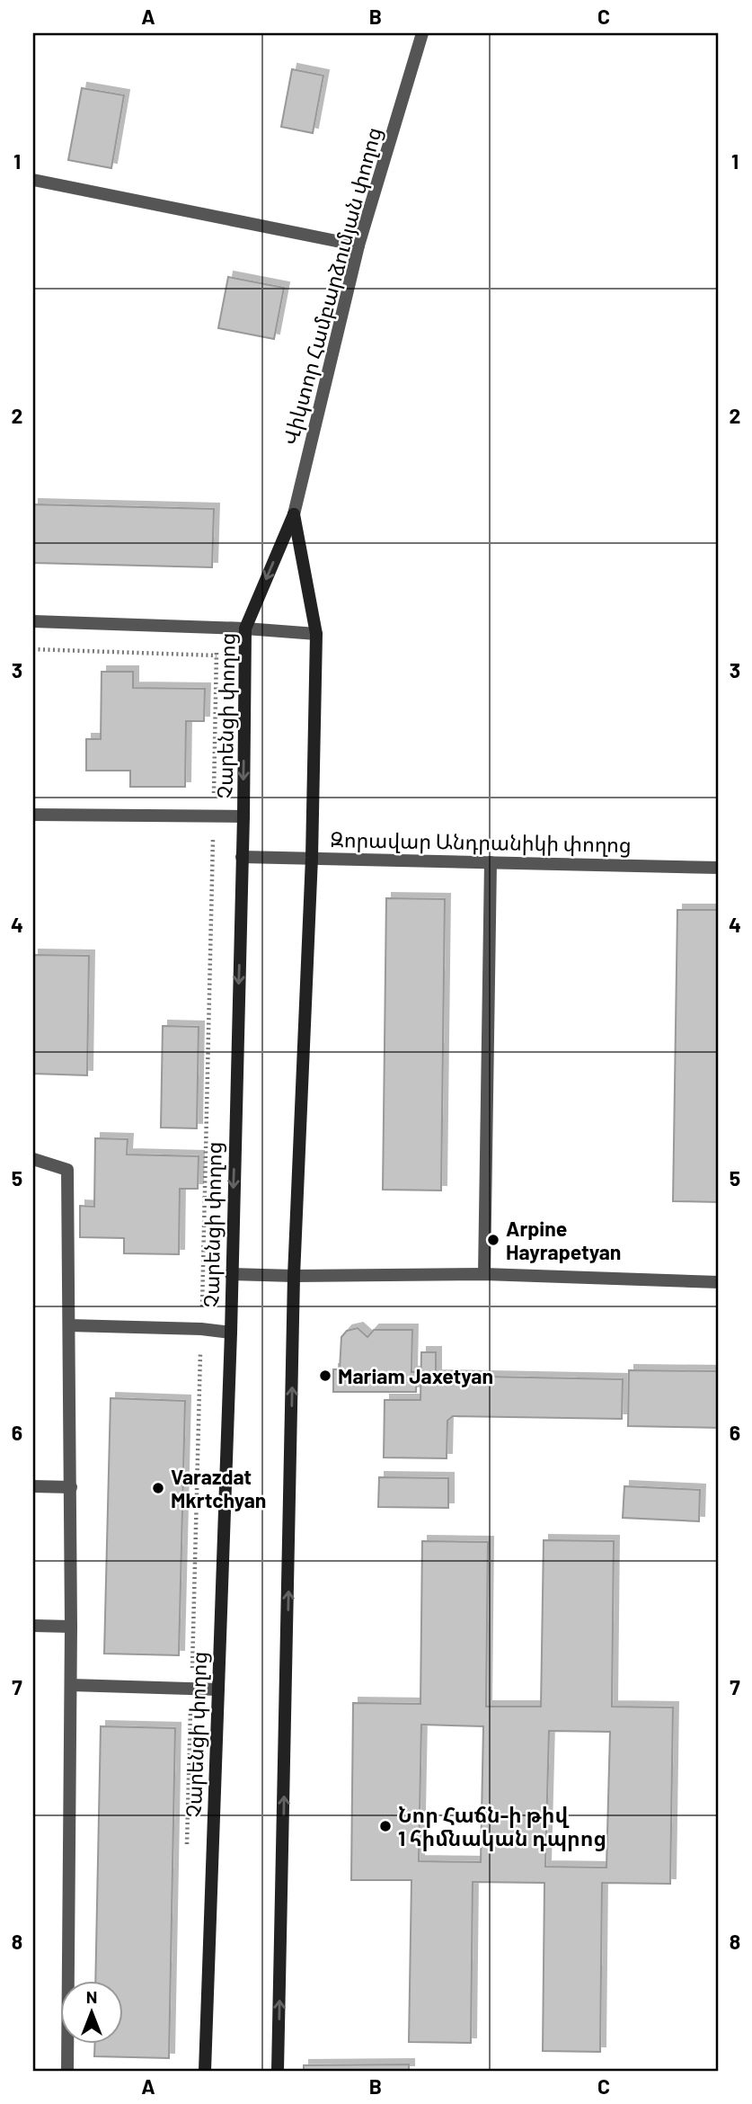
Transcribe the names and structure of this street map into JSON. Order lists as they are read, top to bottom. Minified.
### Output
{"streets":{"street":["Վիկտոր Համբարձումյան փողոց","Չարենցի փողոց","Զորավար Անդրանիկի փողոց"]},"crossings":[["Վիկտոր Համբարձումյան փողոց","Չարենցի փողոց"],["Չարենցի փողոց","Զորավար Անդրանիկի փողոց"]],"places":["Arpine Hayrapetyan","Mariam Jaxetyan","Varazdat Mkrtchyan","Նոր Հաճն-ի թիվ 1 հիմնական դպրոց"],"north":"top","grid":{"columns":["A","B","C"],"rows":["1","2","3","4","5","6","7","8"]}}
